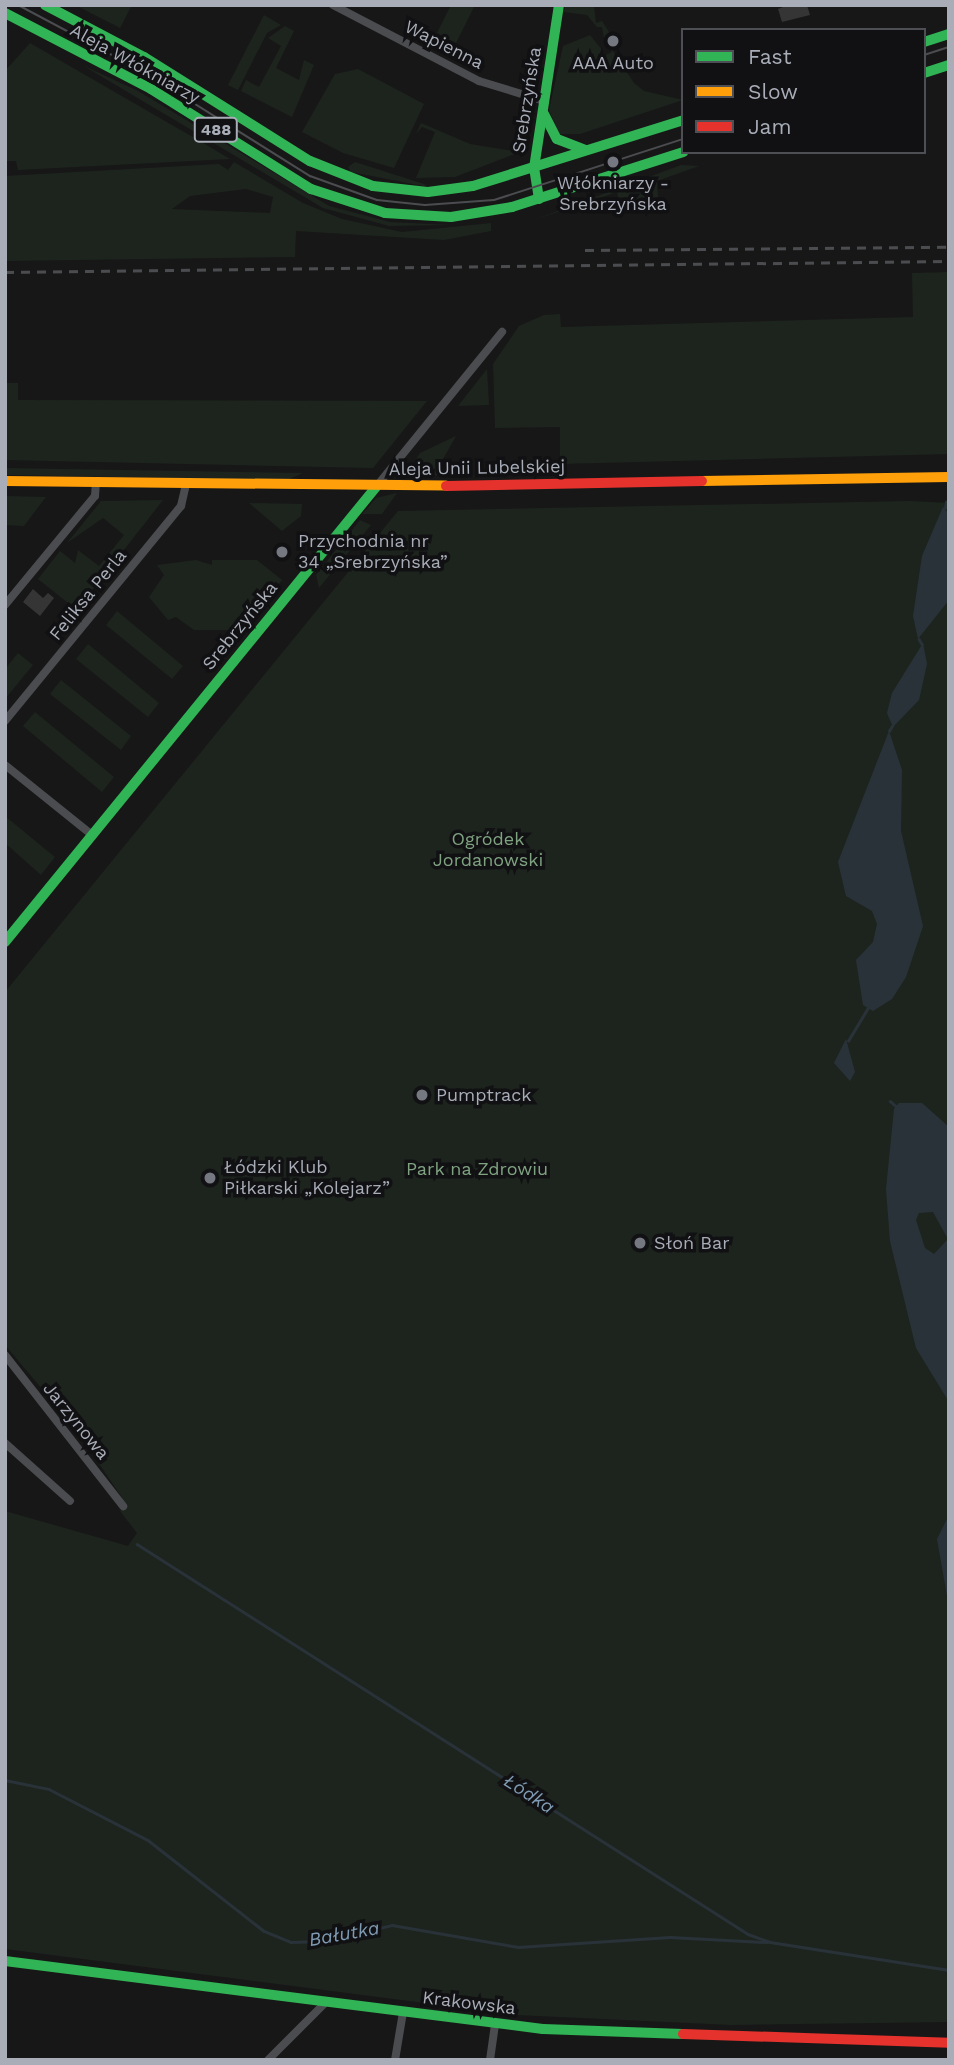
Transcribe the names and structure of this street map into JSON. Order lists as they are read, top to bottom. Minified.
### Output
{"streets":{"main road":["Aleja Włókniarzy","Srebrzyńska","488","Aleja Unii Lubelskiej","Krakowska"],"street":["Wapienna","Feliksa Perla","Jarzynowa"]},"crossings":[["Wapienna","Srebrzyńska"],["Aleja Włókniarzy","Srebrzyńska"],["Srebrzyńska","Aleja Unii Lubelskiej"],["Aleja Unii Lubelskiej","Feliksa Perla"]],"water":["Łódka","Bałutka"],"parks":["Ogródek Jordanowski","Park na Zdrowiu"],"places":["AAA Auto","Włókniarzy - Srebrzyńska","Przychodnia nr 34 „Srebrzyńska”","Pumptrack","Łódzki Klub Piłkarski „Kolejarz”","Słoń Bar"],"legend":["Fast","Slow","Jam"]}
